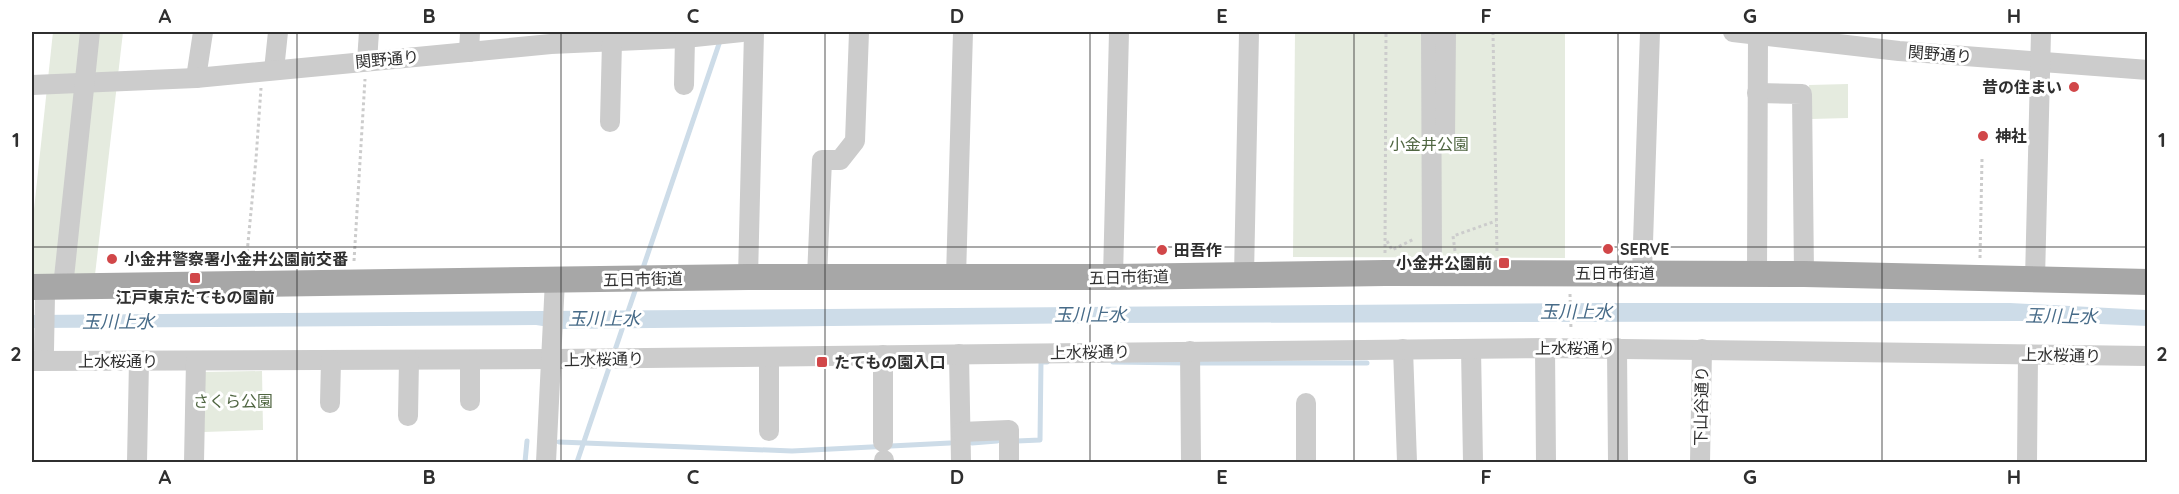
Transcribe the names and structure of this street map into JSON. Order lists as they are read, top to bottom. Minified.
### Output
{"streets":{"main road":["五日市街道"],"street":["関野通り","上水桜通り","下山谷通り"]},"crossings":[["上水桜通り","下山谷通り"]],"water":["玉川上水"],"parks":["小金井公園","さくら公園"],"places":{"other":["昔の住まい","神社","SERVE","田吾作","小金井警察署小金井公園前交番"],"transit":["小金井公園前","江戸東京たてもの園前","たてもの園入口"]},"grid":{"columns":["A","B","C","D","E","F","G","H"],"rows":["1","2"]}}
